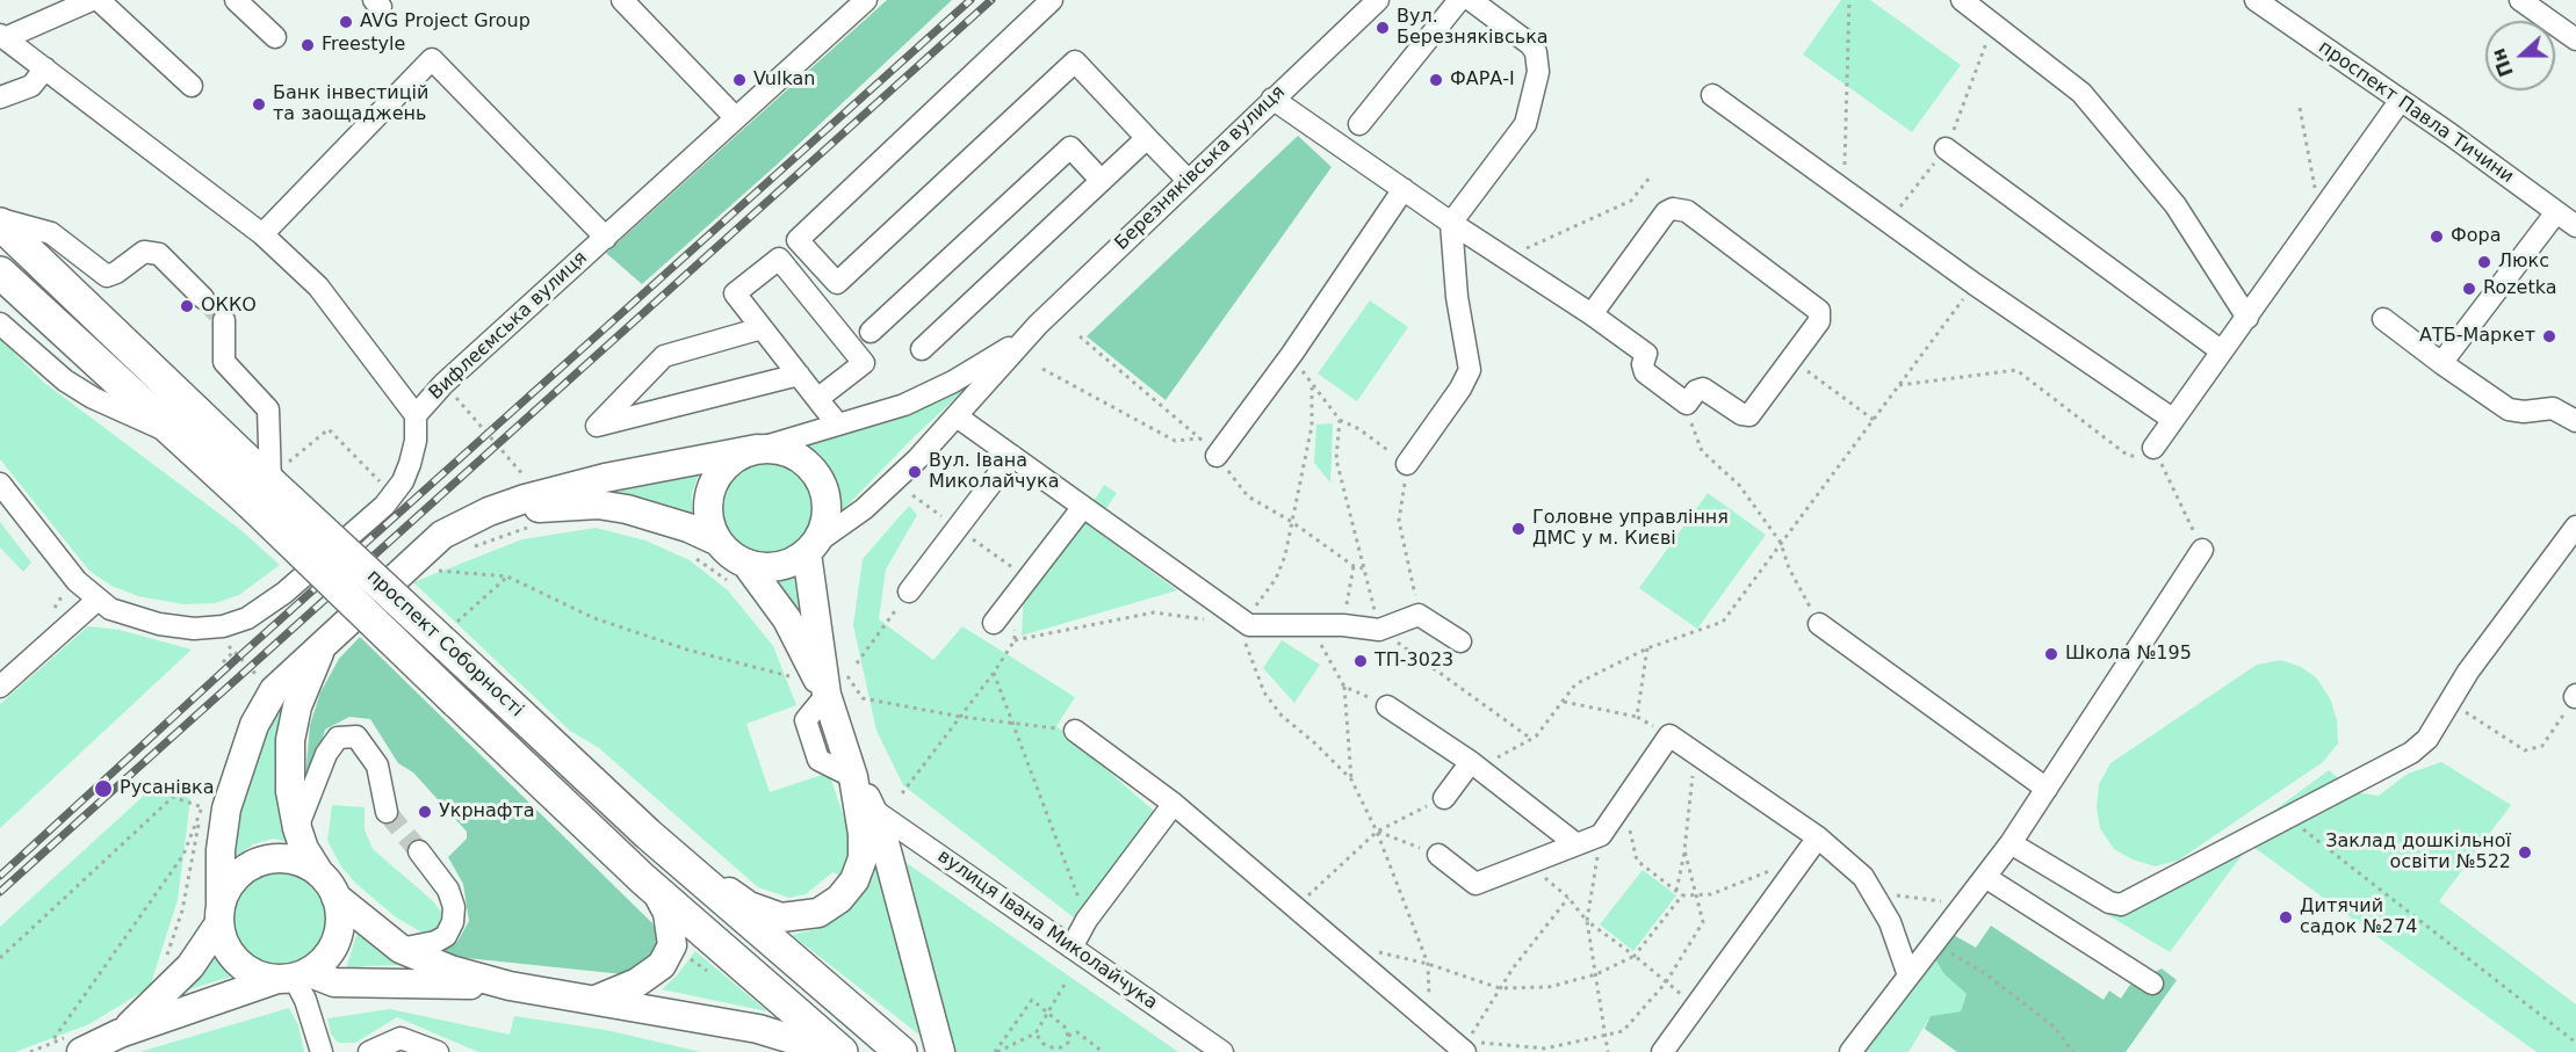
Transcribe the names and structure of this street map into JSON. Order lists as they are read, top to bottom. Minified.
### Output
{"streets":{"highway":["проспект Соборності"],"main road":["вулиця Івана Миколайчука"],"street":["проспект Павла Тичини","Березняківська вулиця","Вифлеємська вулиця"]},"crossings":[["Березняківська вулиця","вулиця Івана Миколайчука"],["проспект Соборності","вулиця Івана Миколайчука"]],"places":["AVG Project Group","Вул. Березняківська","Freestyle","Vulkan","ФАРА-І","Банк інвестицій та заощаджень","Фора","Люкс","Rozetka","ОККО","АТБ-Маркет","Вул. Івана Миколайчука","Головне управління ДМС у м. Києві","Школа №195","ТП-3023","Русанівка","Укрнафта","Заклад дошкільної освіти №522","Дитячий садок №274"],"north":"left"}
